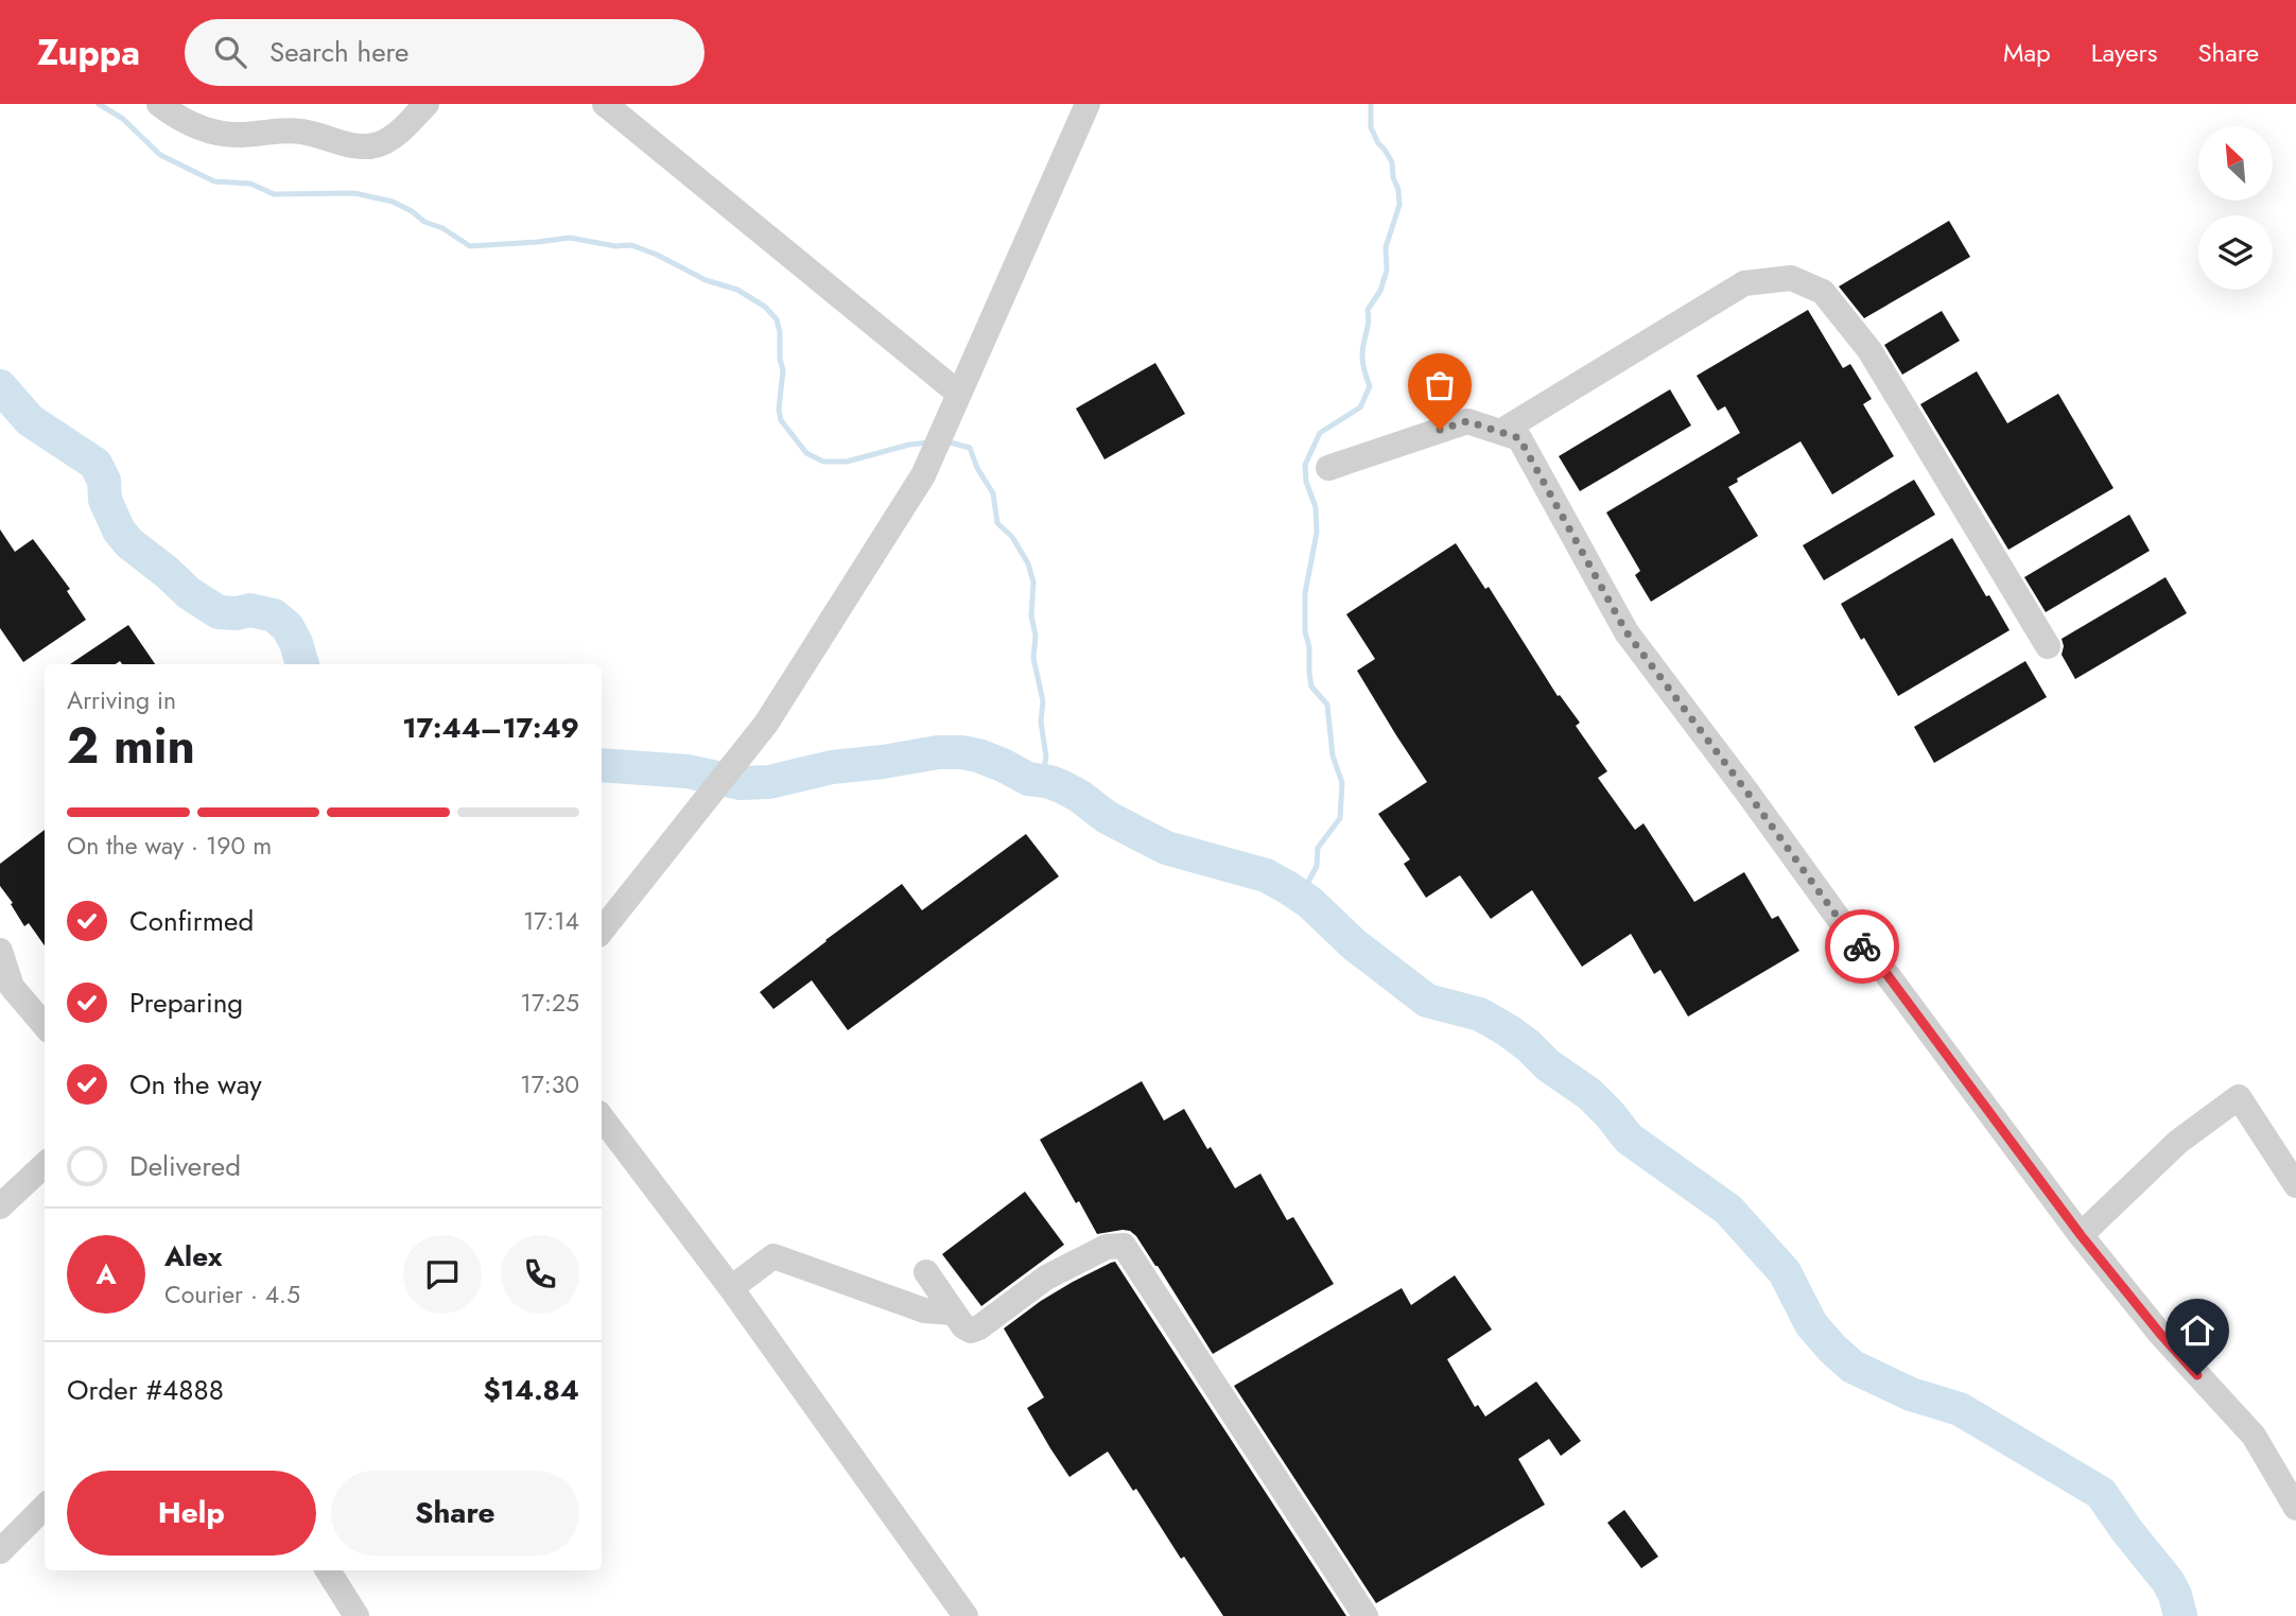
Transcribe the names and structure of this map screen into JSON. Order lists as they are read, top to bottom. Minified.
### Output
{"north":"top left","page":{"header":"Zuppa","search":"Search here","nav":["Map","Layers","Share"],"heading":["2 min","Arriving in","17:44–17:49"],"panel":["Alex","Courier · 4.5","Order #4888","$14.84"],"bar":"On the way · 190 m","list":[["Confirmed","17:14"],["Preparing","17:25"],["On the way","17:30"],"Delivered"],"round":"A","buttons":["Help","Share"]}}
